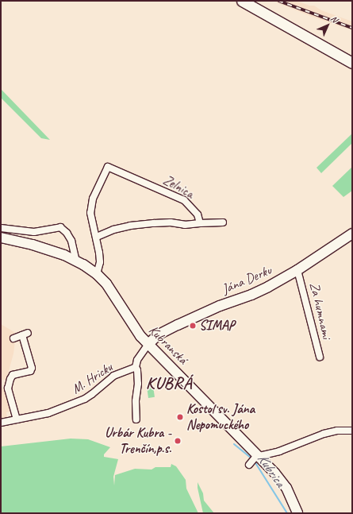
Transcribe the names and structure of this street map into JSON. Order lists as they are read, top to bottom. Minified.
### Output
{"streets":{"street":["Zelnica","Jána Derku","Za humnami","Kubranská","M. Hricku"]},"crossings":[["Zelnica","Kubranská"],["Jána Derku","Za humnami"],["Jána Derku","Kubranská"]],"districts":["KUBRÁ"],"water":["Kubrica"],"places":["SIMAP","Kostol sv. Jána Nepomuckého","Urbár Kubra - Trenčín,p.s."],"north":"top right"}
